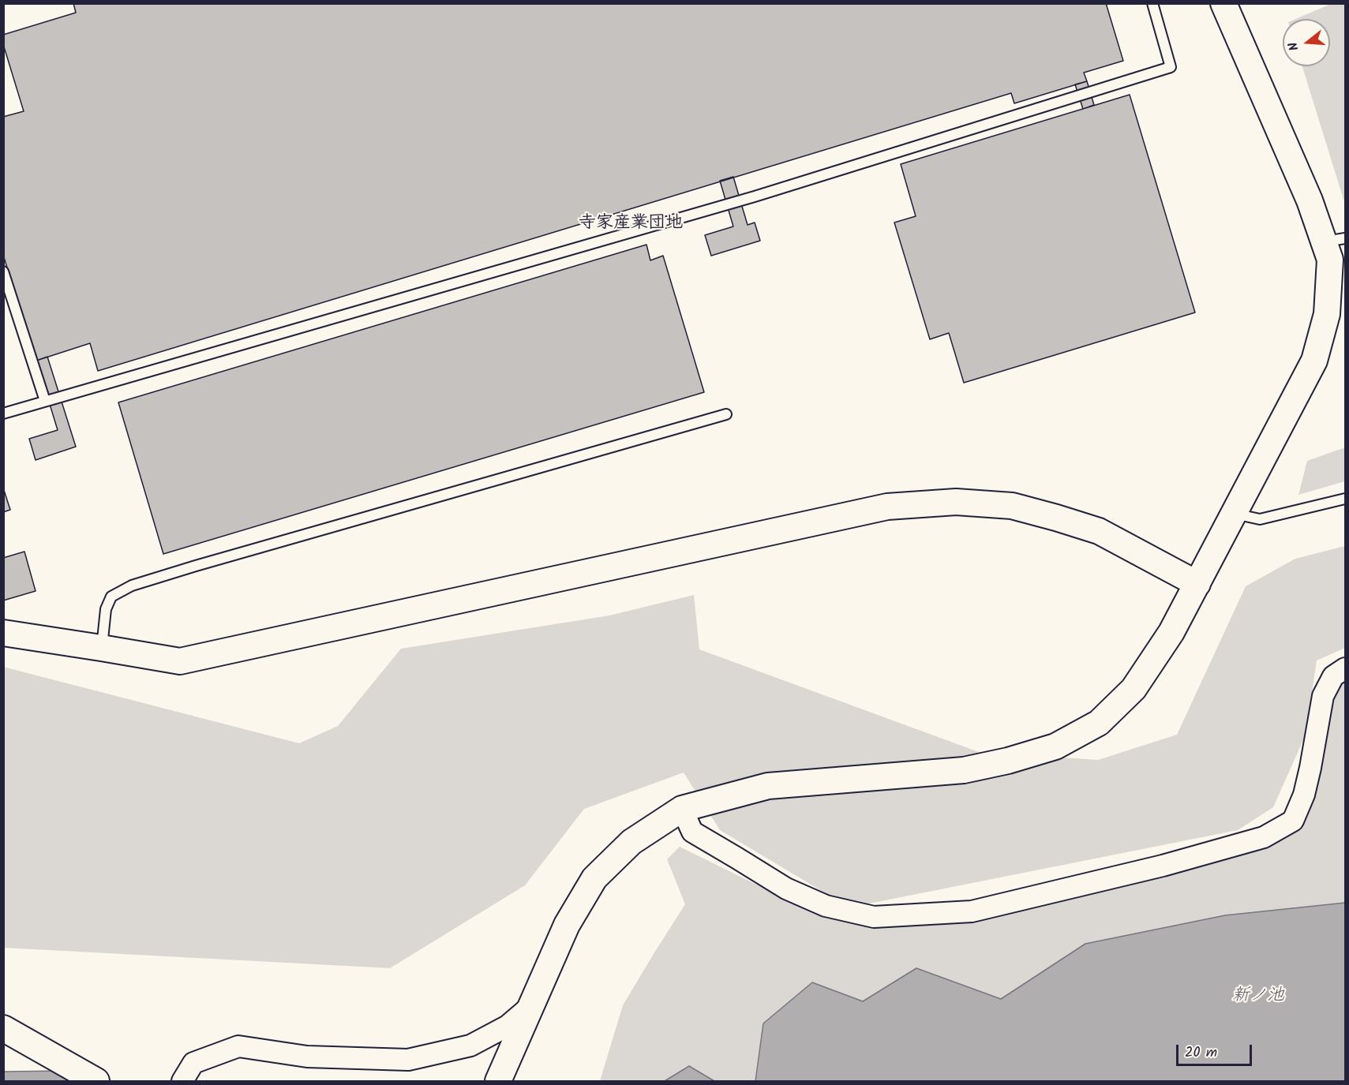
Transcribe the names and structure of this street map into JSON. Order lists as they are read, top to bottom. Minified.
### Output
{"districts":["寺家産業団地"],"water":["新ノ池"],"scale_bar":"20 m","north":"left"}
